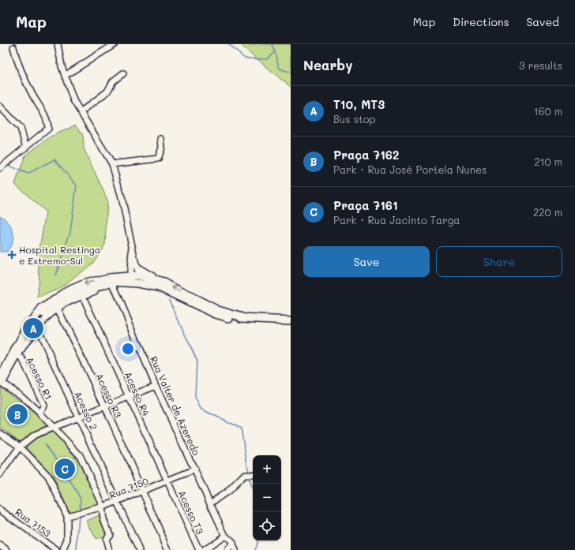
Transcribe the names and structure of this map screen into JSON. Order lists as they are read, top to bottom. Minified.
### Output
{"streets":{"street":["Acesso R1","Acesso R4","Acesso R3","Rua Valter de Azeredo","Acesso 2","Rua 7150","Acesso T3","Rua 7153"]},"crossings":[["Acesso R4","Rua 7150"],["Acesso R4","Acesso T3"],["Acesso R3","Rua 7150"],["Rua Valter de Azeredo","Rua 7150"],["Acesso 2","Rua 7150"],["Rua 7150","Acesso T3"]],"places":{"health":["Hospital Restinga e Extremo-Sul"]},"page":{"header":"Map","nav":["Map","Directions","Saved"],"heading":["Nearby","3 results"],"list":[{"mark":"A","name":"T10, MT3","note":"Bus stop","value":"160 m"},{"mark":"B","name":"Praça 7162","note":"Park · Rua José Portela Nunes","value":"210 m"},{"mark":"C","name":"Praça 7161","note":"Park · Rua Jacinto Targa","value":"220 m"}],"buttons":["Save","Share"],"pins":["A","B","C"],"map_buttons":["+","−"]}}
